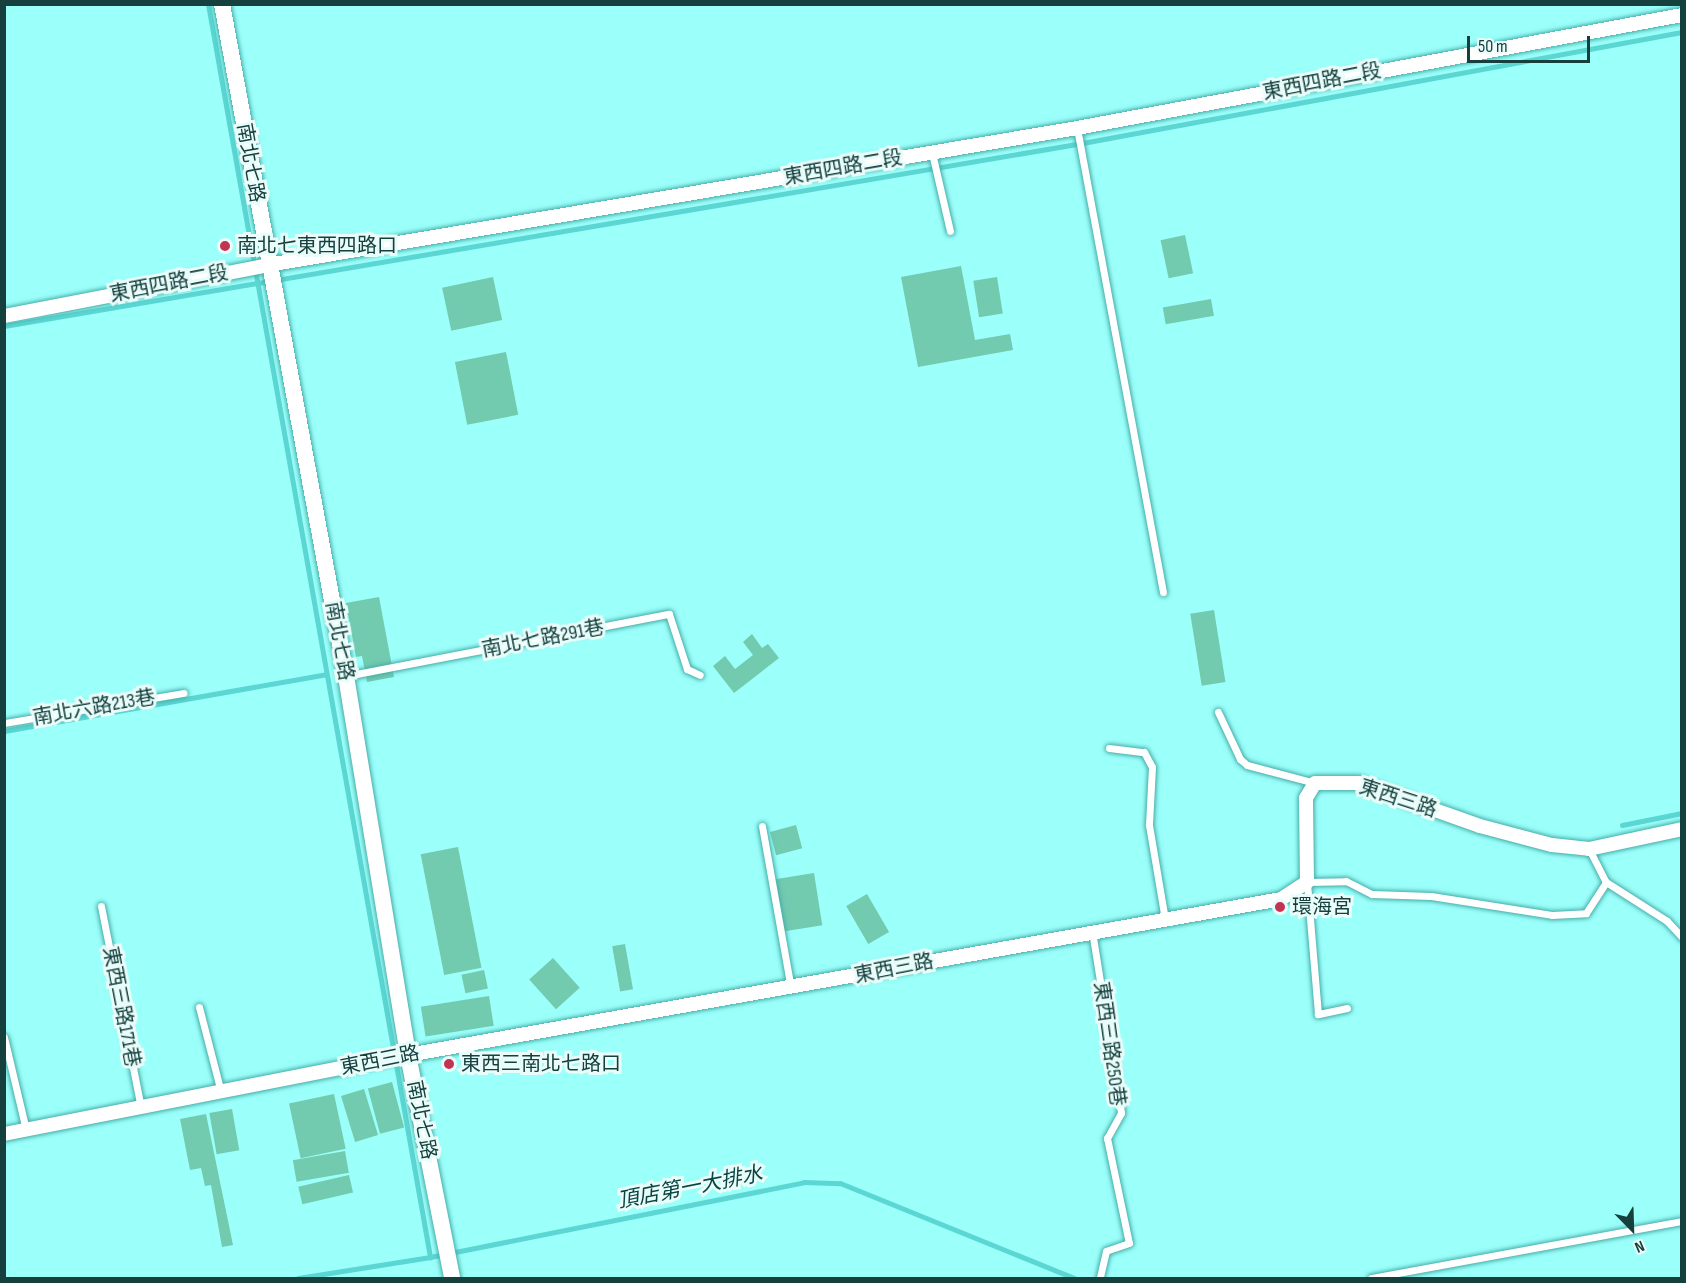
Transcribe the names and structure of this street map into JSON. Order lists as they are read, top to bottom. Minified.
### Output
{"streets":{"street":["東西四路二段","南北七路","東西三路"],"lane":["南北七路291巷","南北六路213巷","東西三路171巷","東西三路250巷"]},"crossings":[["東西四路二段","南北七路"],["南北七路","南北七路291巷"],["南北七路","東西三路"],["東西三路","東西三路171巷"],["東西三路","東西三路250巷"]],"water":["頂店第一大排水"],"places":["南北七東西四路口","環海宮","東西三南北七路口"],"scale_bar":"50 m","north":"bottom right"}
